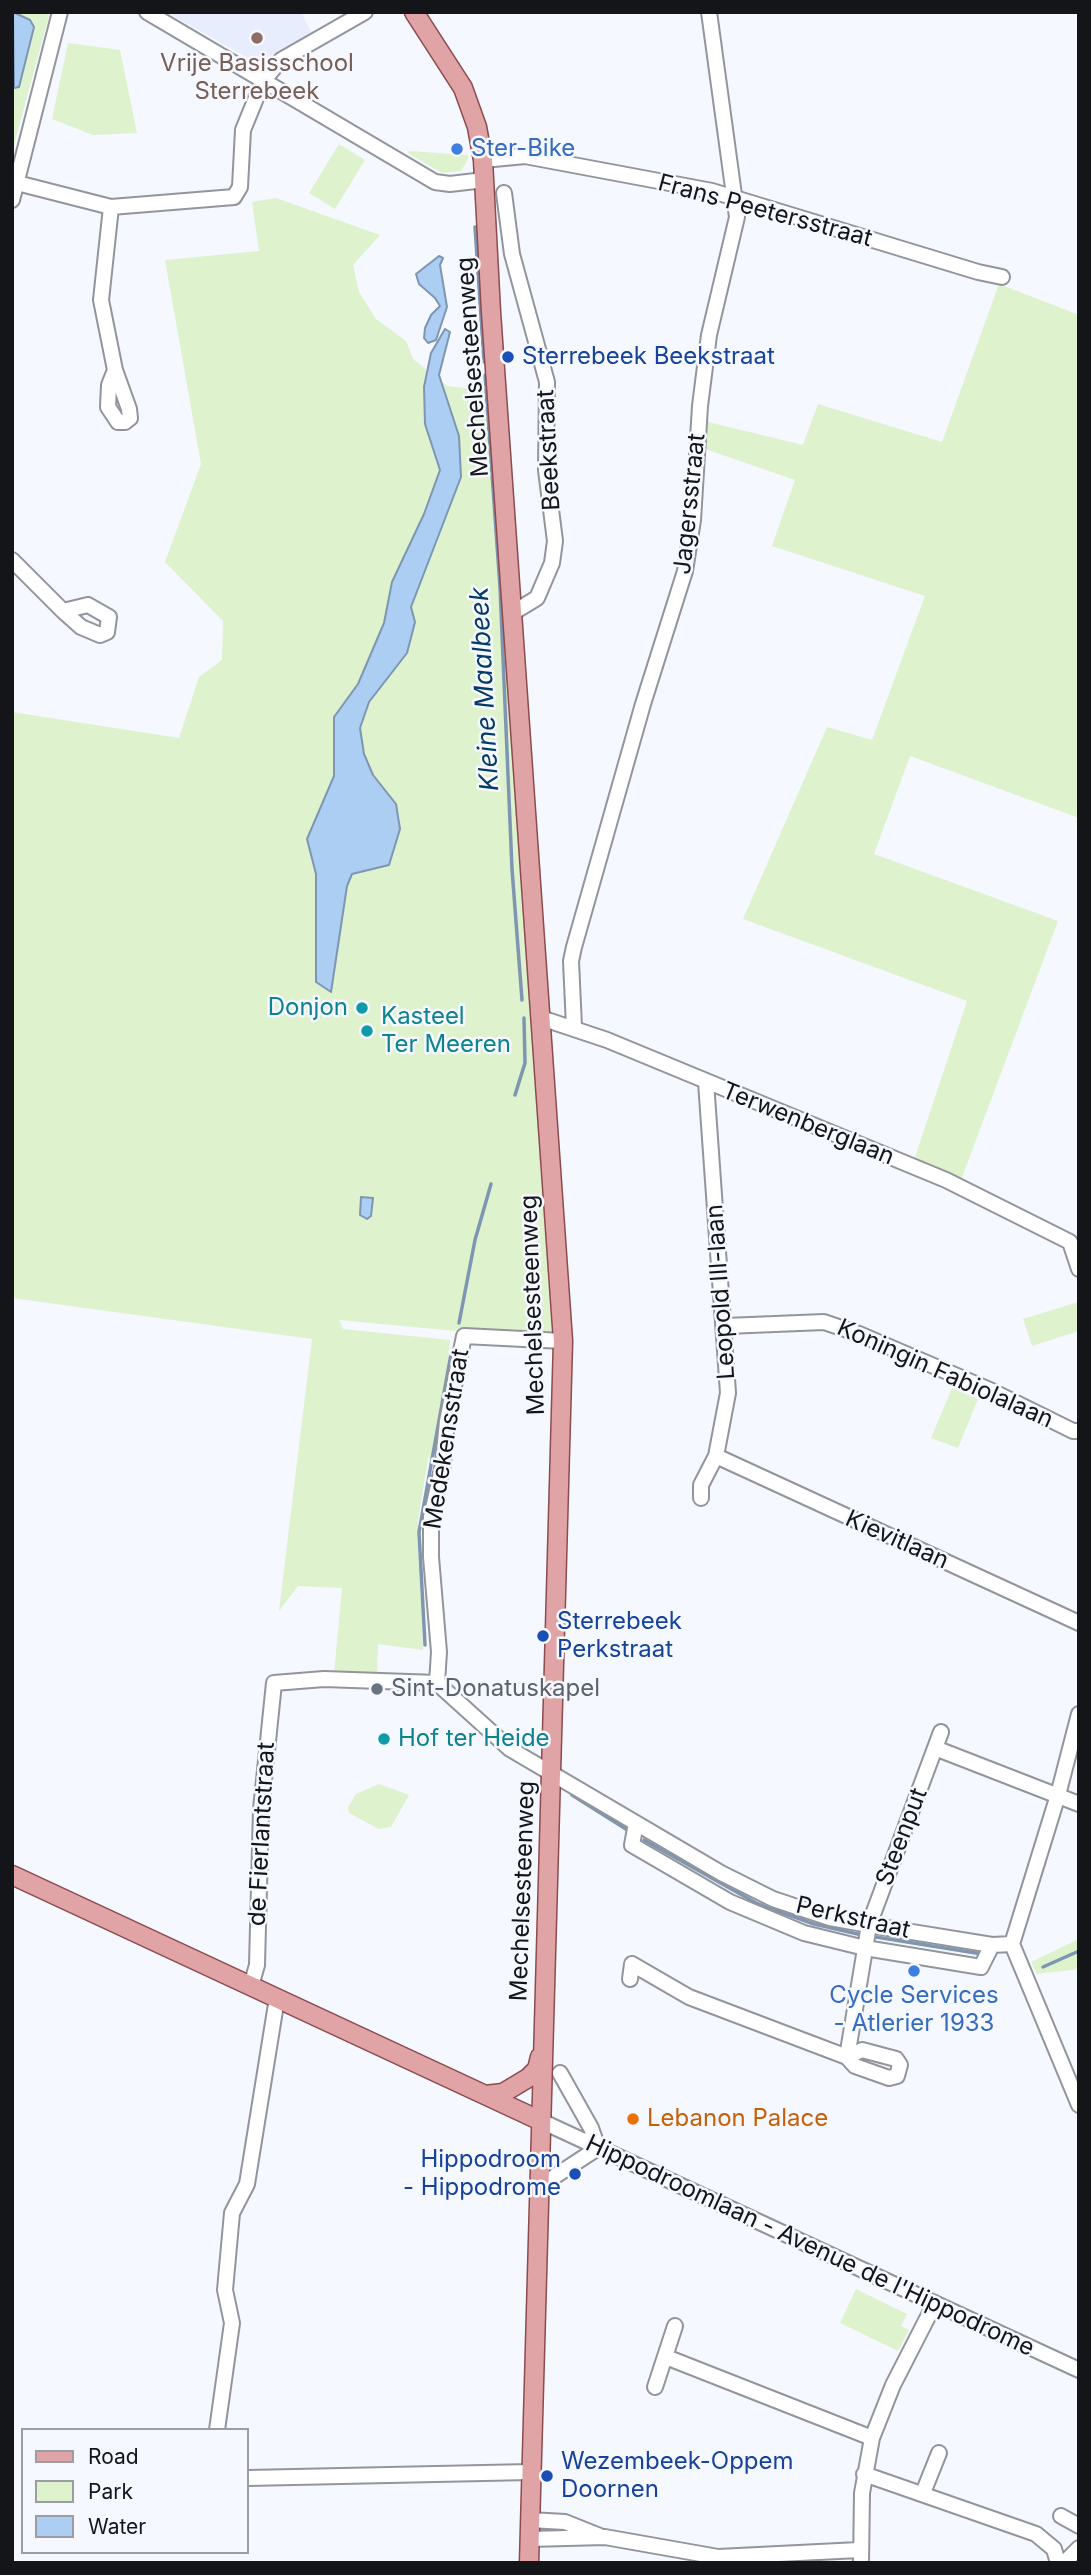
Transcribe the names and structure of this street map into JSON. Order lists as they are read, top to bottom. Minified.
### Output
{"streets":{"main road":["Mechelsesteenweg"],"street":["Frans Peetersstraat","Beekstraat","Jagersstraat","Terwenberglaan","Leopold III-laan","Koningin Fabiolalaan","Medekensstraat","Kievitlaan","de Fierlantstraat","Steenput","Perkstraat","Hippodroomlaan - Avenue de l'Hippodrome"]},"crossings":[["Frans Peetersstraat","Mechelsesteenweg"],["Frans Peetersstraat","Jagersstraat"],["Mechelsesteenweg","Beekstraat"],["Mechelsesteenweg","Terwenberglaan"],["Mechelsesteenweg","Medekensstraat"],["Mechelsesteenweg","Perkstraat"],["Mechelsesteenweg","Hippodroomlaan - Avenue de l'Hippodrome"],["Jagersstraat","Terwenberglaan"],["Terwenberglaan","Leopold III-laan"],["Leopold III-laan","Koningin Fabiolalaan"],["Leopold III-laan","Kievitlaan"],["Medekensstraat","de Fierlantstraat"],["Medekensstraat","Perkstraat"],["de Fierlantstraat","Perkstraat"],["Steenput","Perkstraat"]],"water":["Kleine Maalbeek"],"places":["Vrije Basisschool Sterrebeek","Ster-Bike","Sterrebeek Beekstraat","Donjon","Kasteel Ter Meeren","Sterrebeek Perkstraat","Sint-Donatuskapel","Hof ter Heide","Cycle Services - Atlerier 1933","Lebanon Palace","Hippodroom - Hippodrome","Wezembeek-Oppem Doornen"],"legend":["Road","Park","Water"]}
